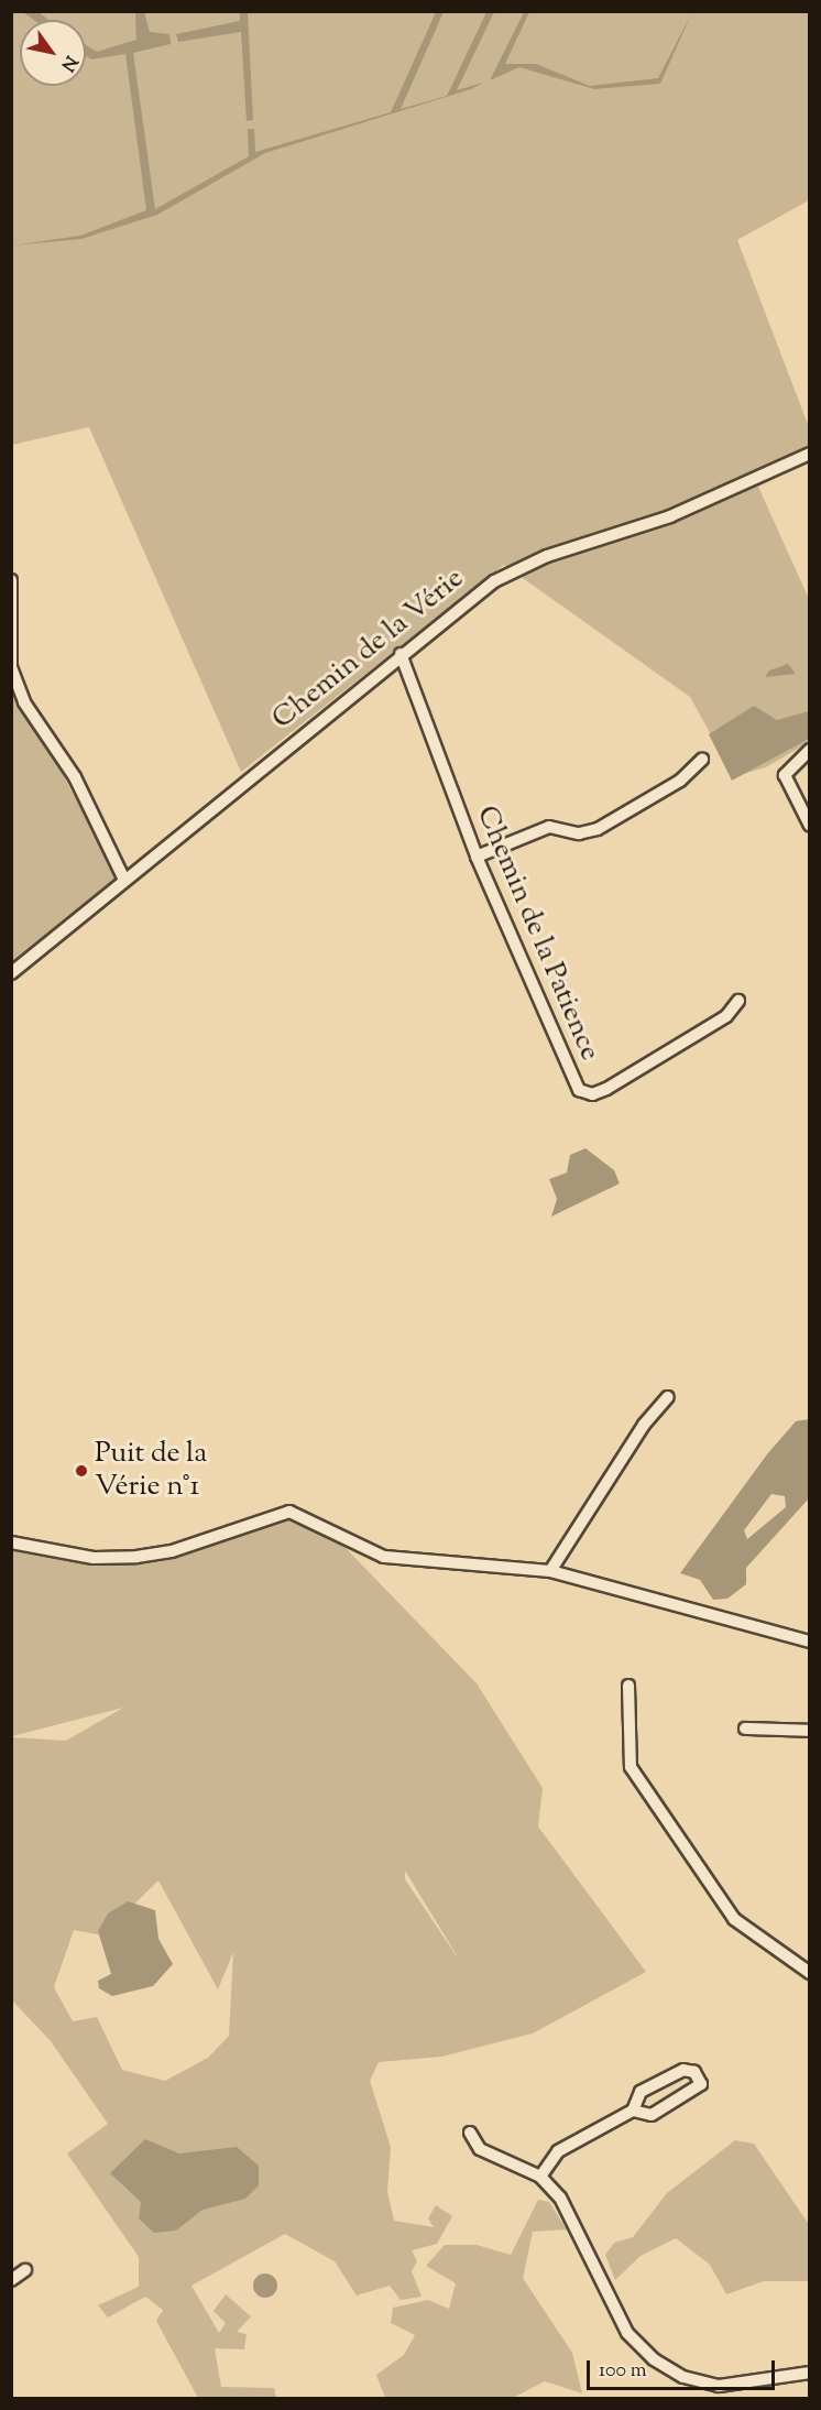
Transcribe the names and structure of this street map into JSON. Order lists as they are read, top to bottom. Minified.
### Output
{"streets":{"street":["Chemin de la Vérie","Chemin de la Patience"]},"crossings":[["Chemin de la Vérie","Chemin de la Patience"]],"places":["Puit de la Vérie n°1"],"scale_bar":"100 m","north":"bottom right"}
